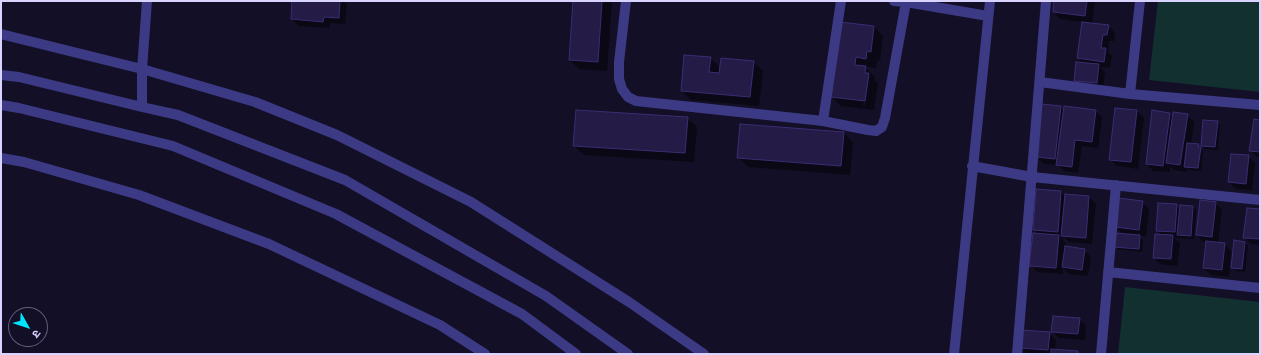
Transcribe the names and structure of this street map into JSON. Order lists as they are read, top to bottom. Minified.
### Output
{"north":"bottom right"}
